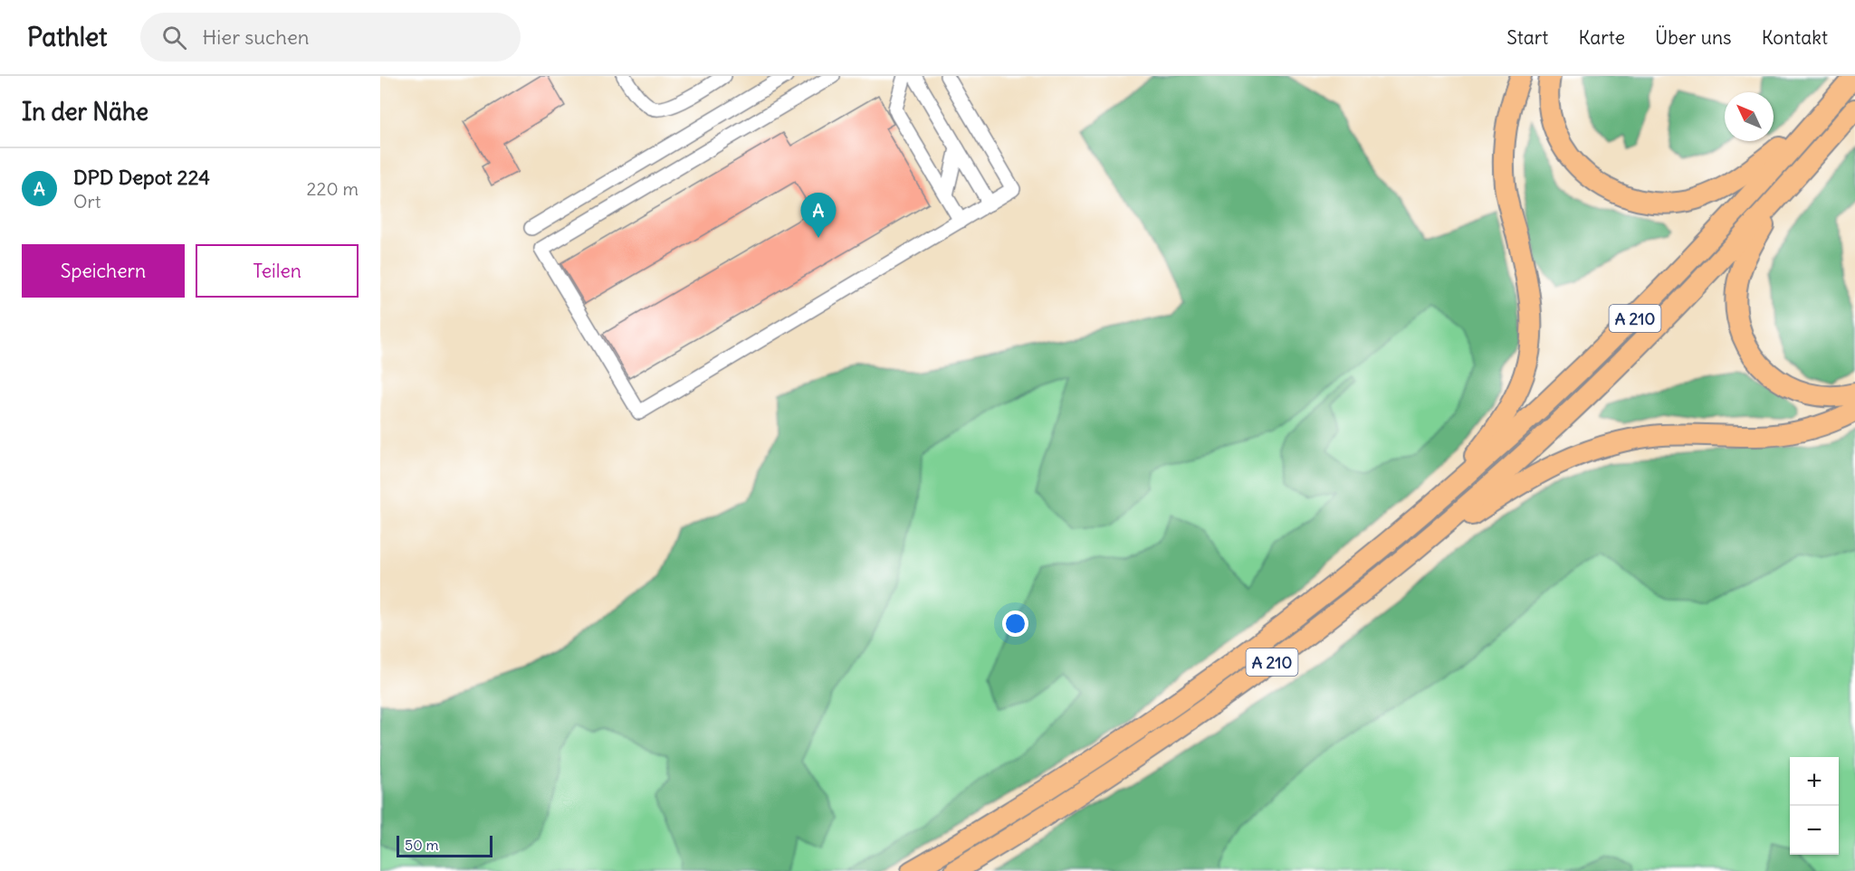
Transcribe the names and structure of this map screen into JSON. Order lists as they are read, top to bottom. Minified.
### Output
{"streets":{"highway":["A 210"]},"scale_bar":"50 m","north":"top left","page":{"header":"Pathlet","search":"Hier suchen","nav":["Start","Karte","Über uns","Kontakt"],"heading":"In der Nähe","list":[{"mark":"A","name":"DPD Depot 224","note":"Ort","value":"220 m"}],"pins":"A","buttons":["Speichern","Teilen"],"map_buttons":["+","−"],"scale":"50 m"}}
